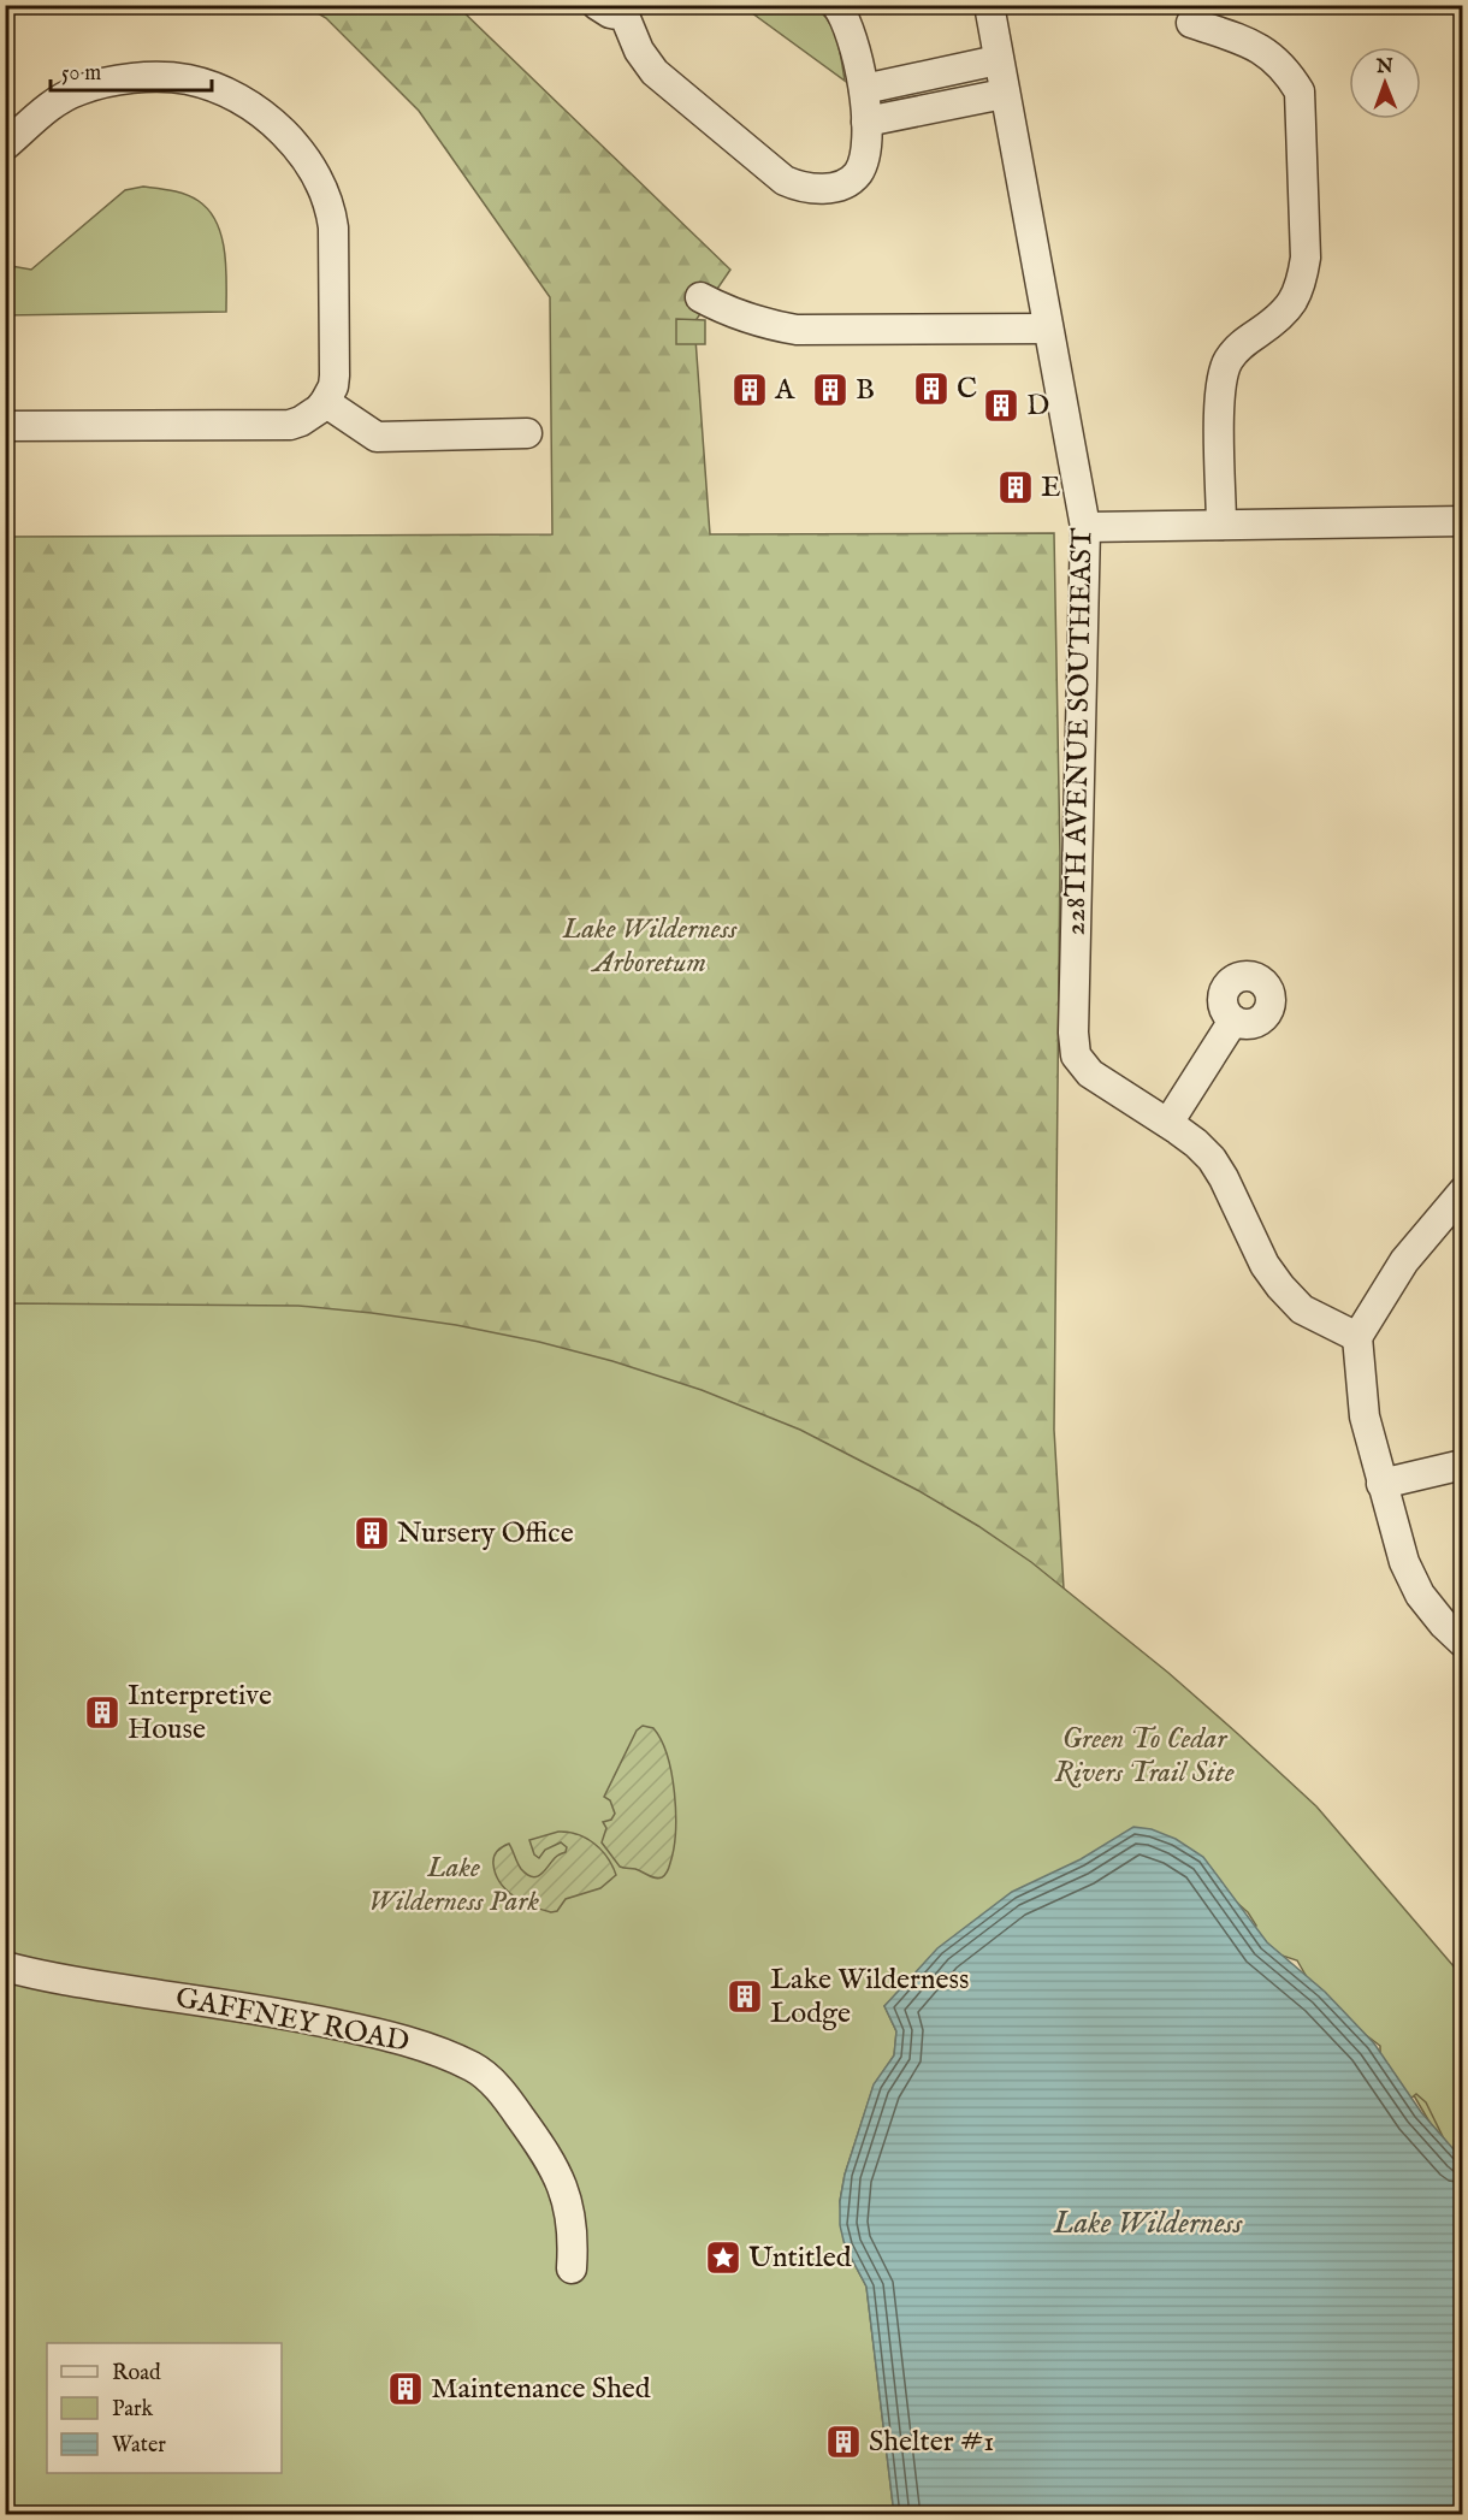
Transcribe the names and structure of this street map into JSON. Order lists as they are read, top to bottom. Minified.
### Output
{"streets":{"street":["228TH AVENUE SOUTHEAST","GAFFNEY ROAD"]},"water":["Lake Wilderness"],"parks":["Lake Wilderness Arboretum","Green To Cedar Rivers Trail Site","Lake Wilderness Park"],"places":{"building":["C","A","B","D","E","Nursery Office","Interpretive House","Lake Wilderness Lodge","Maintenance Shed","Shelter #1"],"place":["Untitled"]},"legend":["Road","Park","Water"],"scale_bar":"50 m","north":"top"}
